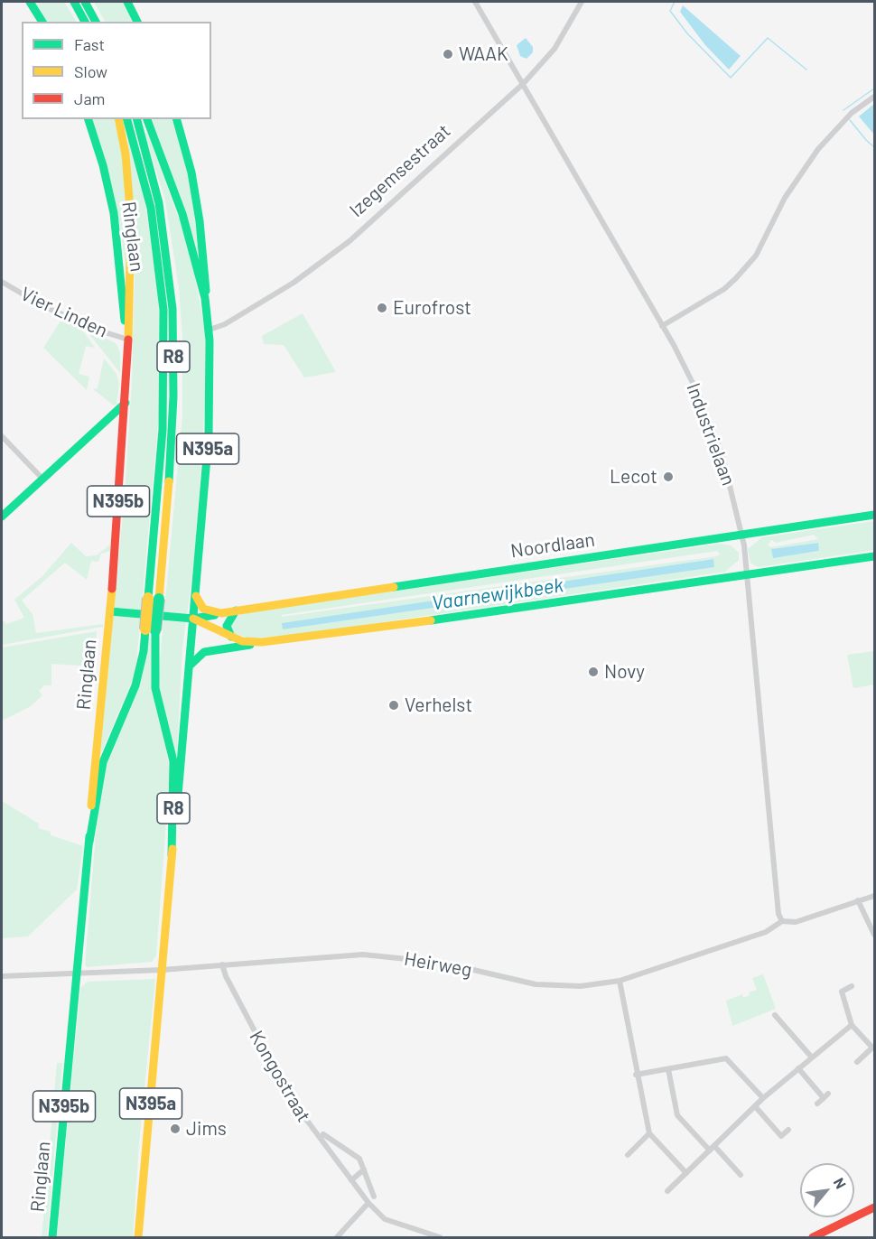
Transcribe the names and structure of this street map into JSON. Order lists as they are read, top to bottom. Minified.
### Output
{"streets":{"main road":["Ringlaan","R8","N395a","N395b","Noordlaan"],"street":["Izegemsestraat","Vier Linden","Industrielaan","Heirweg","Kongostraat"]},"crossings":[["Izegemsestraat","Industrielaan"],["Izegemsestraat","N395a"],["Ringlaan","Vier Linden"],["Ringlaan","R8"],["Ringlaan","Noordlaan"],["Ringlaan","Heirweg"],["R8","N395a"],["Industrielaan","Noordlaan"],["Industrielaan","Heirweg"],["N395a","Noordlaan"],["N395a","Heirweg"],["Heirweg","Kongostraat"]],"water":["Vaarnewijkbeek"],"places":["WAAK","Eurofrost","Lecot","Novy","Verhelst","Jims"],"legend":["Fast","Slow","Jam"],"north":"top right"}
